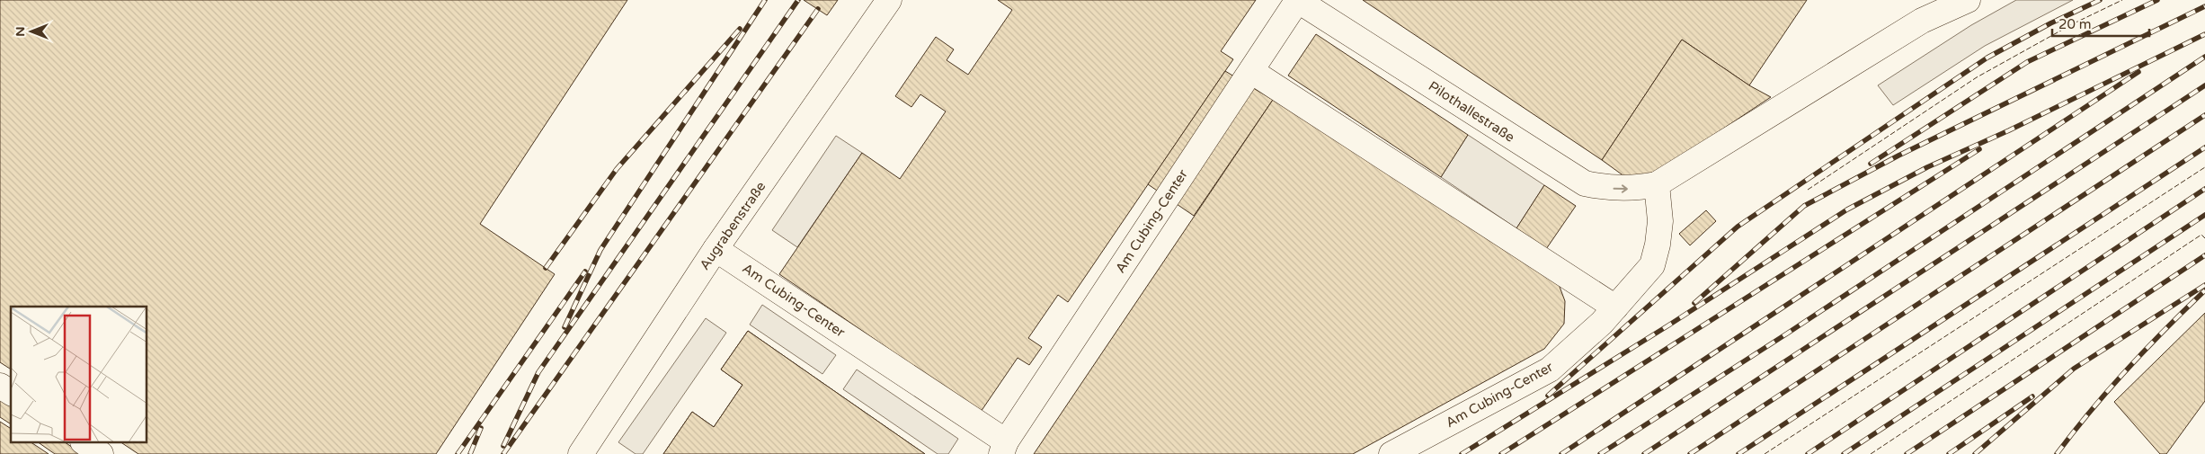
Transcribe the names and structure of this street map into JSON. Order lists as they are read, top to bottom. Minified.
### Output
{"streets":{"lane":["Pilothallestraße","Am Cubing-Center","Augrabenstraße"]},"crossings":[["Pilothallestraße","Am Cubing-Center"],["Am Cubing-Center","Augrabenstraße"]],"scale_bar":"20 m","north":"left"}
